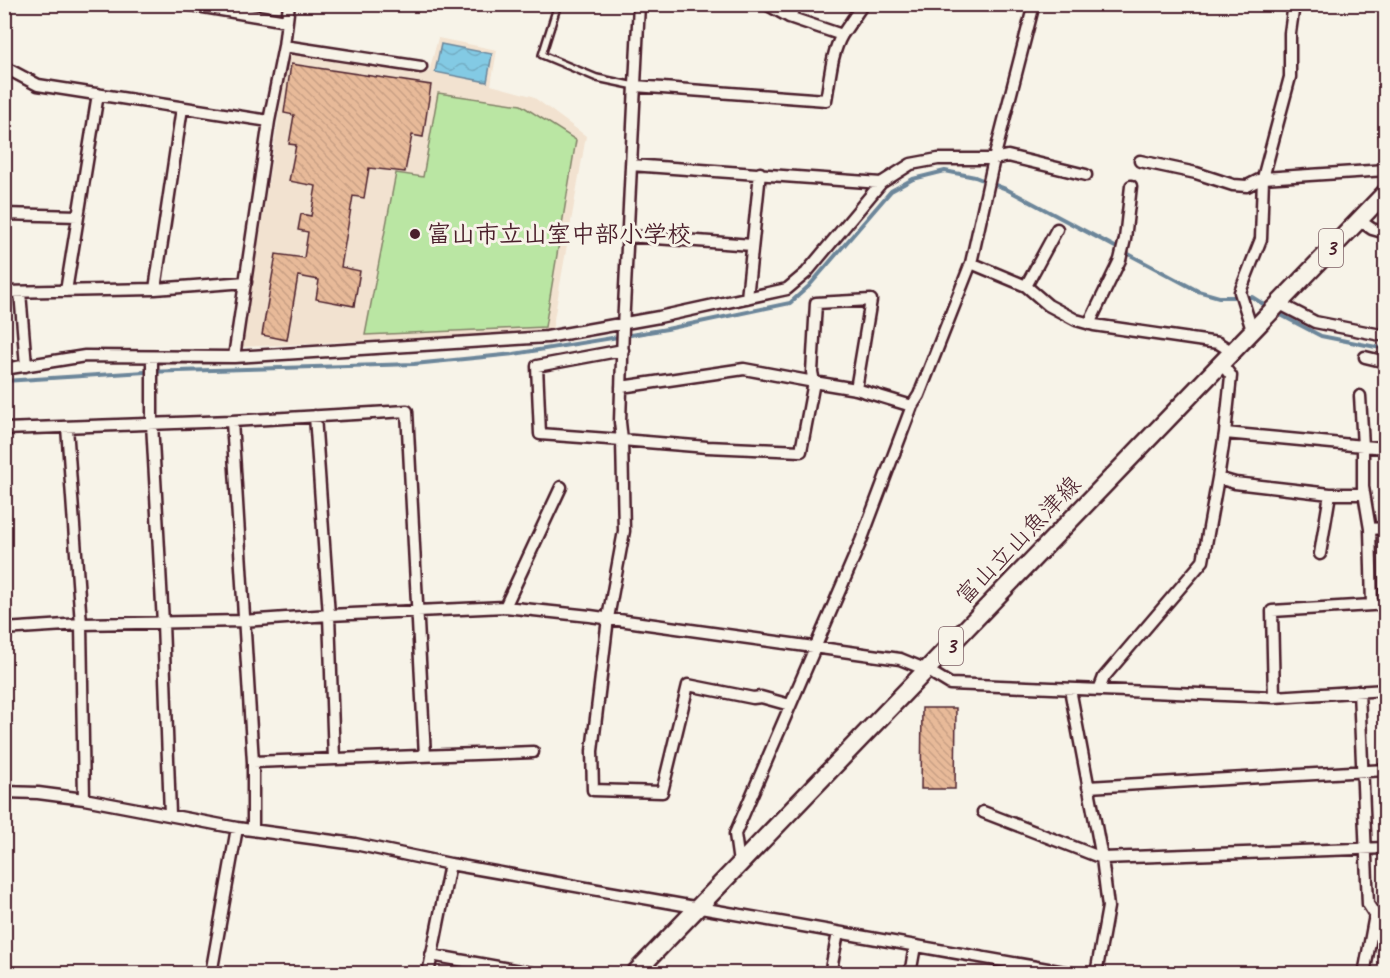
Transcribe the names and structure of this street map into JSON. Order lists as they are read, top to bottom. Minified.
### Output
{"streets":{"main road":["3","富山立山魚津線"]},"places":["富山市立山室中部小学校"]}
